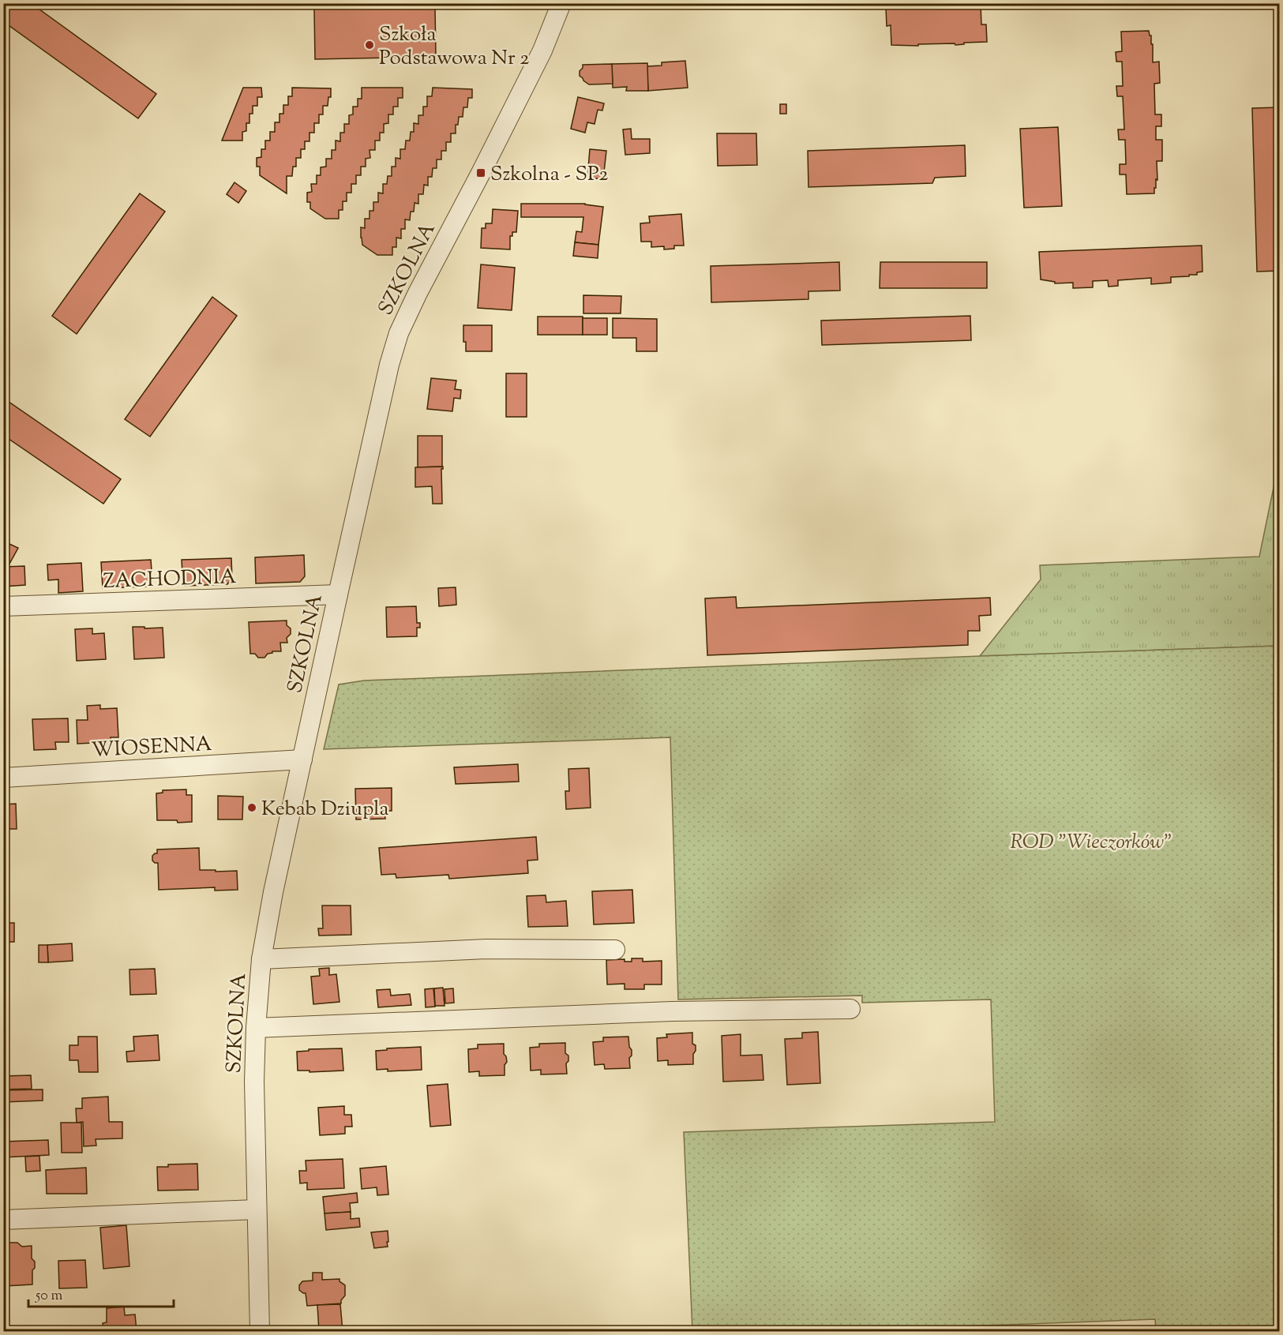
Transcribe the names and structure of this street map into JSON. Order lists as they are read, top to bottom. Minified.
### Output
{"streets":{"street":["SZKOLNA","ZACHODNIA","WIOSENNA"]},"crossings":[["SZKOLNA","ZACHODNIA"],["SZKOLNA","WIOSENNA"]],"parks":["ROD \"Wieczorków\""],"places":{"other":["Szkoła Podstawowa Nr 2","Kebab Dziupla"],"transit":["Szkolna - SP2"]},"scale_bar":"50 m"}
